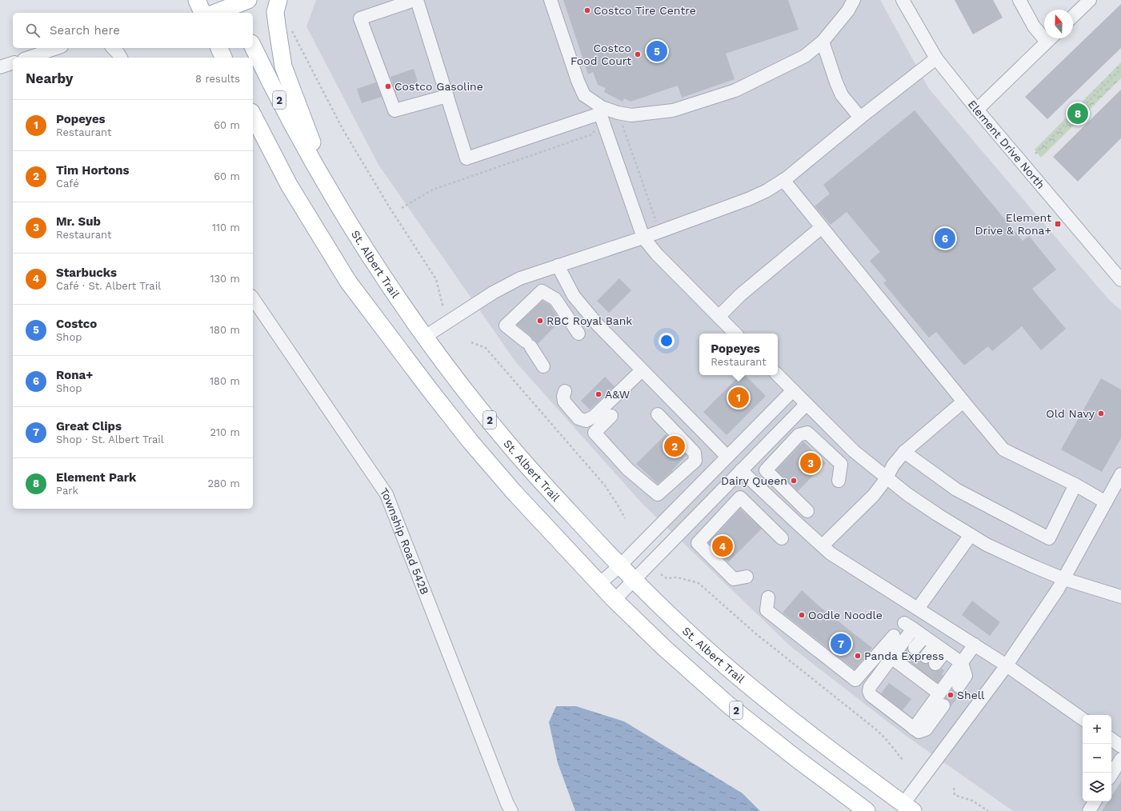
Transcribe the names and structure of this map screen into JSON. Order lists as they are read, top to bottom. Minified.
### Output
{"streets":{"main road":["2","St. Albert Trail"],"street":["Element Drive North","Township Road 542B"]},"places":{"other":["Costco Tire Centre","Costco Food Court","Costco Gasoline","RBC Royal Bank","A&W","Old Navy","Dairy Queen","Oodle Noodle","Panda Express","Shell"],"transit":["Element Drive & Rona+"]},"north":"top","page":{"search":"Search here","pins":["5","8","6","1","2","3","4","7"],"heading":["Nearby","8 results"],"list":[{"mark":"1","name":"Popeyes","note":"Restaurant","value":"60 m"},{"mark":"2","name":"Tim Hortons","note":"Café","value":"60 m"},{"mark":"3","name":"Mr. Sub","note":"Restaurant","value":"110 m"},{"mark":"4","name":"Starbucks","note":"Café · St. Albert Trail","value":"130 m"},{"mark":"5","name":"Costco","note":"Shop","value":"180 m"},{"mark":"6","name":"Rona+","note":"Shop","value":"180 m"},{"mark":"7","name":"Great Clips","note":"Shop · St. Albert Trail","value":"210 m"},{"mark":"8","name":"Element Park","note":"Park","value":"280 m"}],"popup":["Popeyes","Restaurant"],"map_buttons":["+","−"]}}
